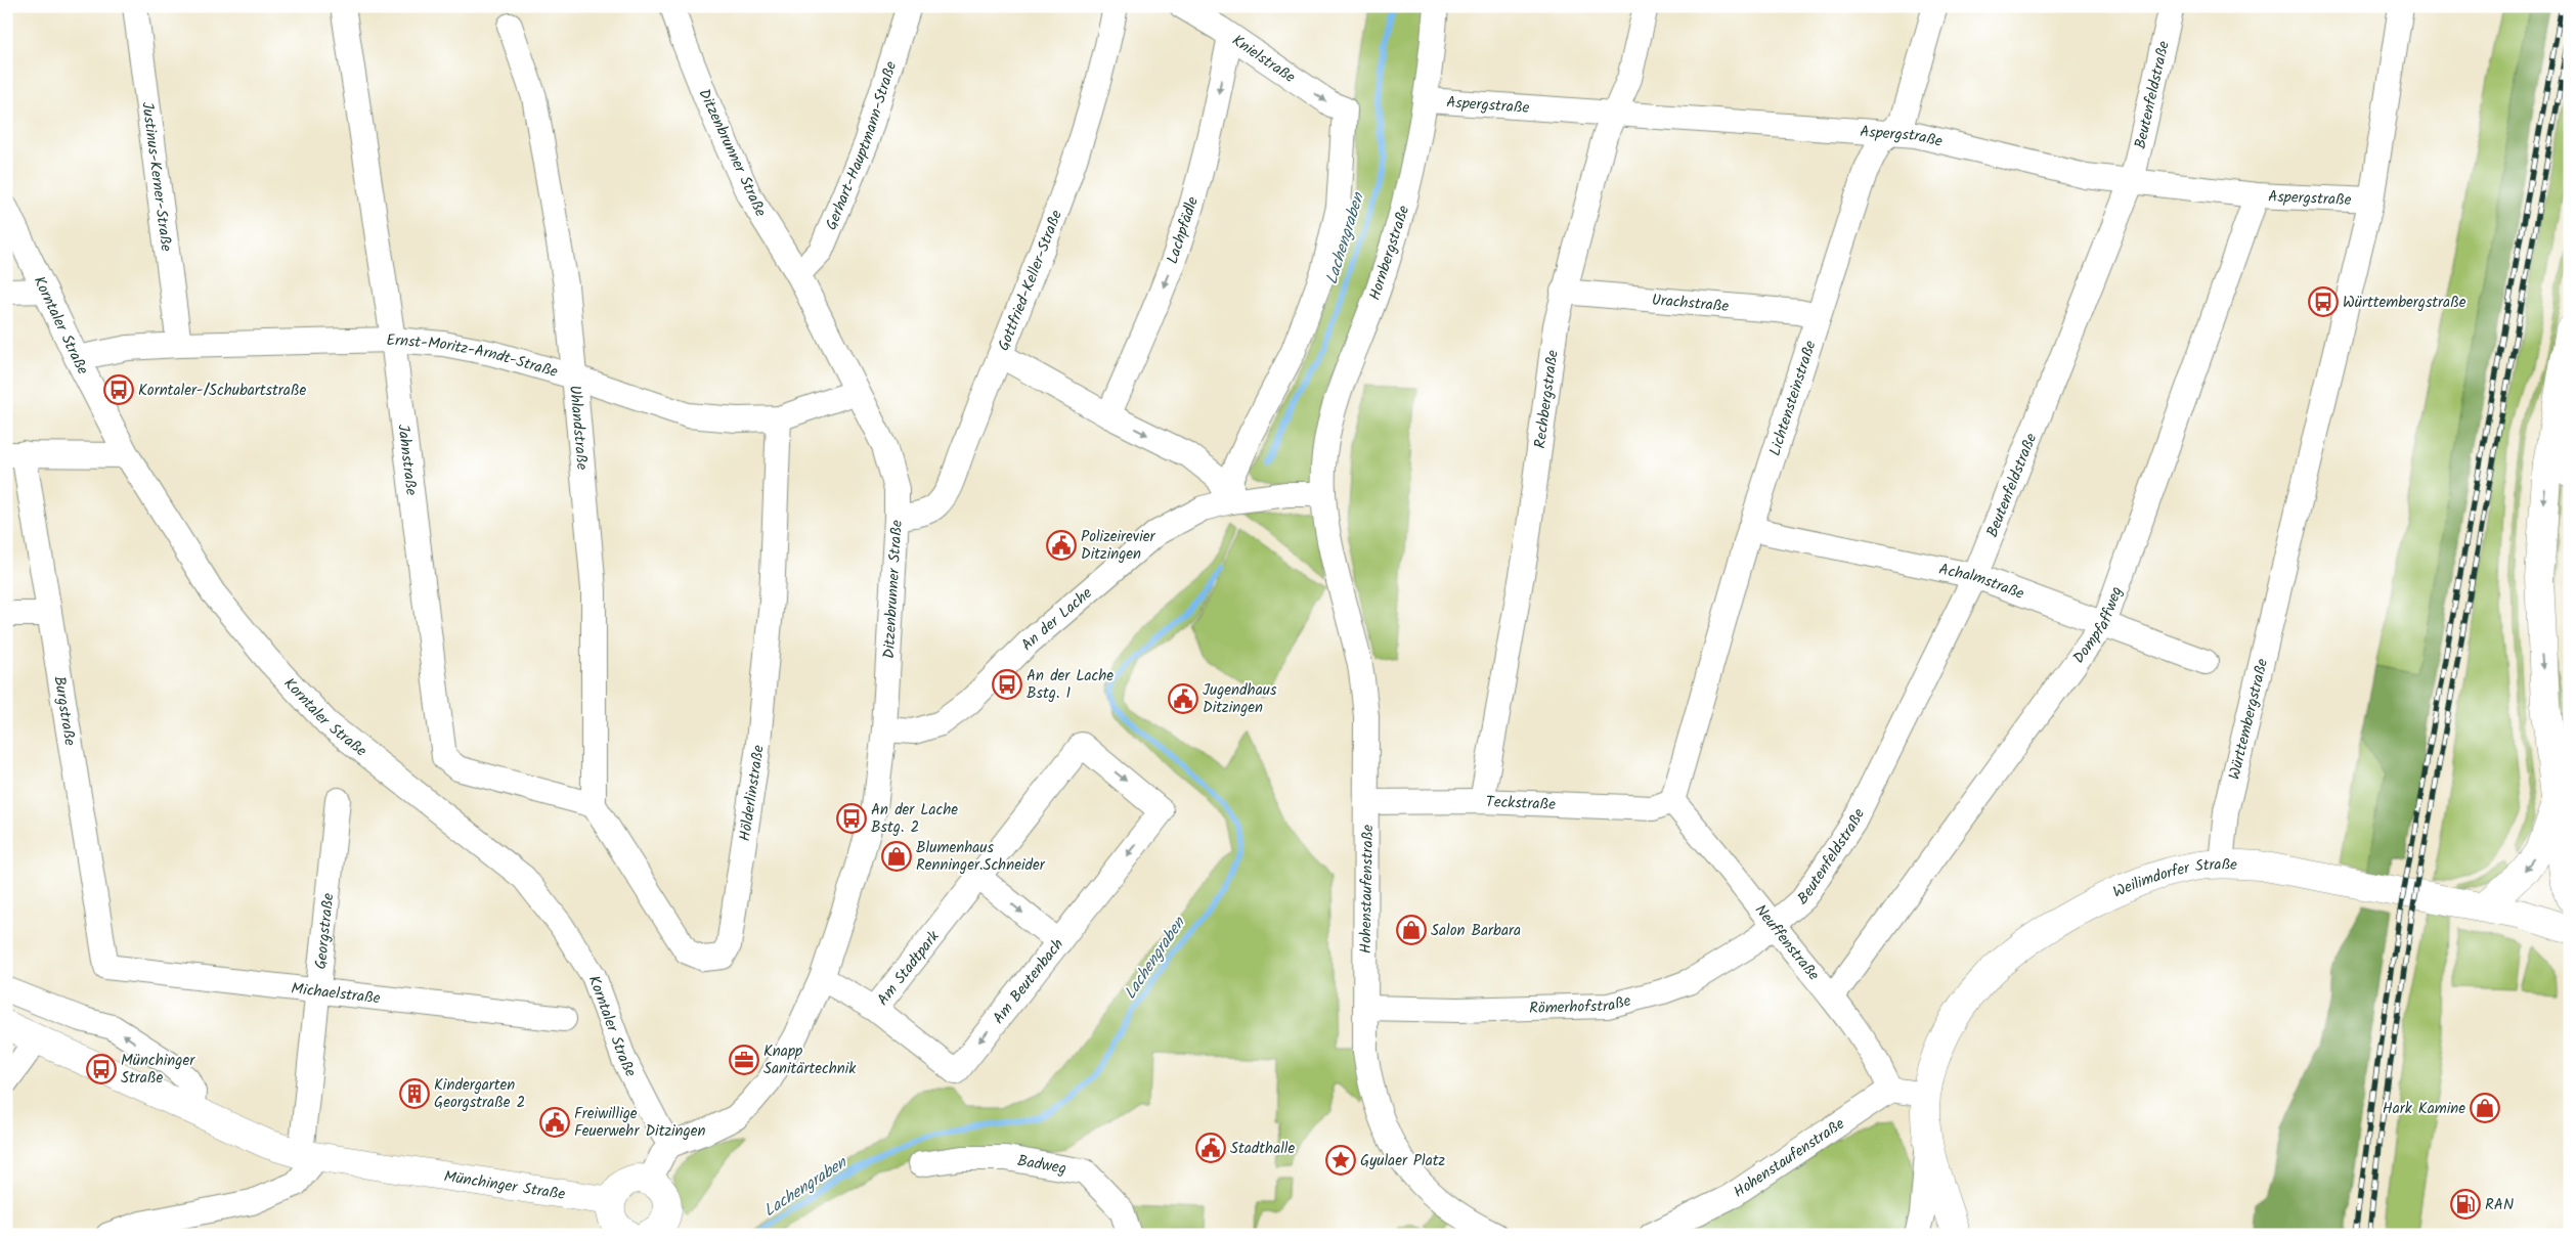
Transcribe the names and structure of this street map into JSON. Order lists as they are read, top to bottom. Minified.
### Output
{"streets":{"main road":["Weilimdorfer Straße","Münchinger Straße"],"street":["Knielstraße","Beutenfeldstraße","Aspergstraße","Gerhart-Hauptmann-Straße","Ditzenbrunner Straße","Justinus-Kerner-Straße","Lachpfädle","Hornbergstraße","Gottfried-Keller-Straße","Urachstraße","Korntaler Straße","Ernst-Moritz-Arndt-Straße","Lichtensteinstraße","Rechbergstraße","Uhlandstraße","Jahnstraße","Achalmstraße","An der Lache","Dompfaffweg","Burgstraße","Württembergstraße","Hölderlinstraße","Teckstraße","Hohenstaufenstraße","Georgstraße","Neuffenstraße","Am Stadtpark","Am Beutenbach","Michaelstraße","Römerhofstraße","Badweg"]},"crossings":[["Knielstraße","Lachpfädle"],["Knielstraße","An der Lache"],["Beutenfeldstraße","Aspergstraße"],["Beutenfeldstraße","Achalmstraße"],["Beutenfeldstraße","Neuffenstraße"],["Beutenfeldstraße","Römerhofstraße"],["Aspergstraße","Hornbergstraße"],["Aspergstraße","Lichtensteinstraße"],["Aspergstraße","Rechbergstraße"],["Aspergstraße","Dompfaffweg"],["Aspergstraße","Württembergstraße"],["Gerhart-Hauptmann-Straße","Ditzenbrunner Straße"],["Ditzenbrunner Straße","Gottfried-Keller-Straße"],["Ditzenbrunner Straße","Korntaler Straße"],["Ditzenbrunner Straße","Ernst-Moritz-Arndt-Straße"],["Ditzenbrunner Straße","An der Lache"],["Ditzenbrunner Straße","Am Stadtpark"],["Justinus-Kerner-Straße","Ernst-Moritz-Arndt-Straße"],["Hornbergstraße","An der Lache"],["Hornbergstraße","Hohenstaufenstraße"],["Urachstraße","Lichtensteinstraße"],["Urachstraße","Rechbergstraße"],["Korntaler Straße","Ernst-Moritz-Arndt-Straße"],["Ernst-Moritz-Arndt-Straße","Uhlandstraße"],["Ernst-Moritz-Arndt-Straße","Jahnstraße"],["Ernst-Moritz-Arndt-Straße","Hölderlinstraße"],["Lichtensteinstraße","Achalmstraße"],["Lichtensteinstraße","Teckstraße"],["Lichtensteinstraße","Neuffenstraße"],["Rechbergstraße","Teckstraße"],["Uhlandstraße","Jahnstraße"],["Uhlandstraße","Hölderlinstraße"],["Jahnstraße","Hölderlinstraße"],["Achalmstraße","Dompfaffweg"],["An der Lache","Hohenstaufenstraße"],["Dompfaffweg","Neuffenstraße"],["Burgstraße","Michaelstraße"],["Württembergstraße","Weilimdorfer Straße"],["Teckstraße","Hohenstaufenstraße"],["Teckstraße","Neuffenstraße"],["Hohenstaufenstraße","Neuffenstraße"],["Hohenstaufenstraße","Römerhofstraße"],["Georgstraße","Michaelstraße"],["Georgstraße","Münchinger Straße"],["Neuffenstraße","Römerhofstraße"],["Am Stadtpark","Am Beutenbach"]],"one_way":["Knielstraße","Lachpfädle"],"water":["Lachengraben"],"places":{"bus stop":["Württembergstraße","Korntaler-/Schubartstraße","An der Lache Bstg. 1","An der Lache Bstg. 2","Münchinger Straße"],"public building":["Polizeirevier Ditzingen","Jugendhaus Ditzingen","Freiwillige Feuerwehr Ditzingen","Stadthalle"],"shop":["Blumenhaus Renninger.Schneider","Salon Barbara","Hark Kamine"],"office":["Knapp Sanitärtechnik"],"building":["Kindergarten Georgstraße 2"],"place":["Gyulaer Platz"],"fuel station":["RAN"]}}
